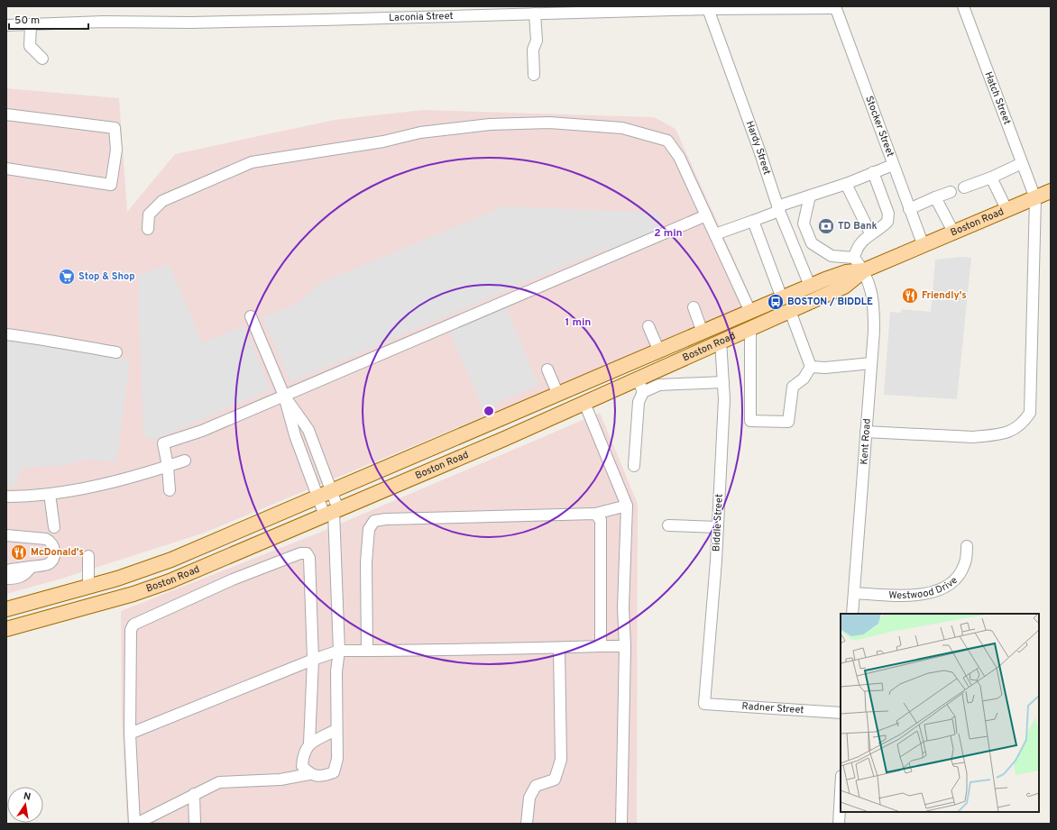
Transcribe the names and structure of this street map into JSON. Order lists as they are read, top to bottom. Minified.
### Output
{"streets":{"main road":["Boston Road"],"street":["Laconia Street","Hatch Street","Stocker Street","Hardy Street","Kent Road","Biddle Street","Westwood Drive","Radner Street"]},"crossings":[["Laconia Street","Stocker Street"],["Laconia Street","Hardy Street"],["Hatch Street","Boston Road"],["Stocker Street","Boston Road"],["Hardy Street","Boston Road"],["Boston Road","Kent Road"],["Boston Road","Biddle Street"],["Kent Road","Westwood Drive"],["Biddle Street","Radner Street"]],"places":{"bank":["TD Bank"],"supermarket":["Stop & Shop"],"restaurant":["Friendly's","McDonald's"],"bus stop":["BOSTON / BIDDLE"]},"scale_bar":"50 m","north":"top","rings":["2 min","1 min"]}
